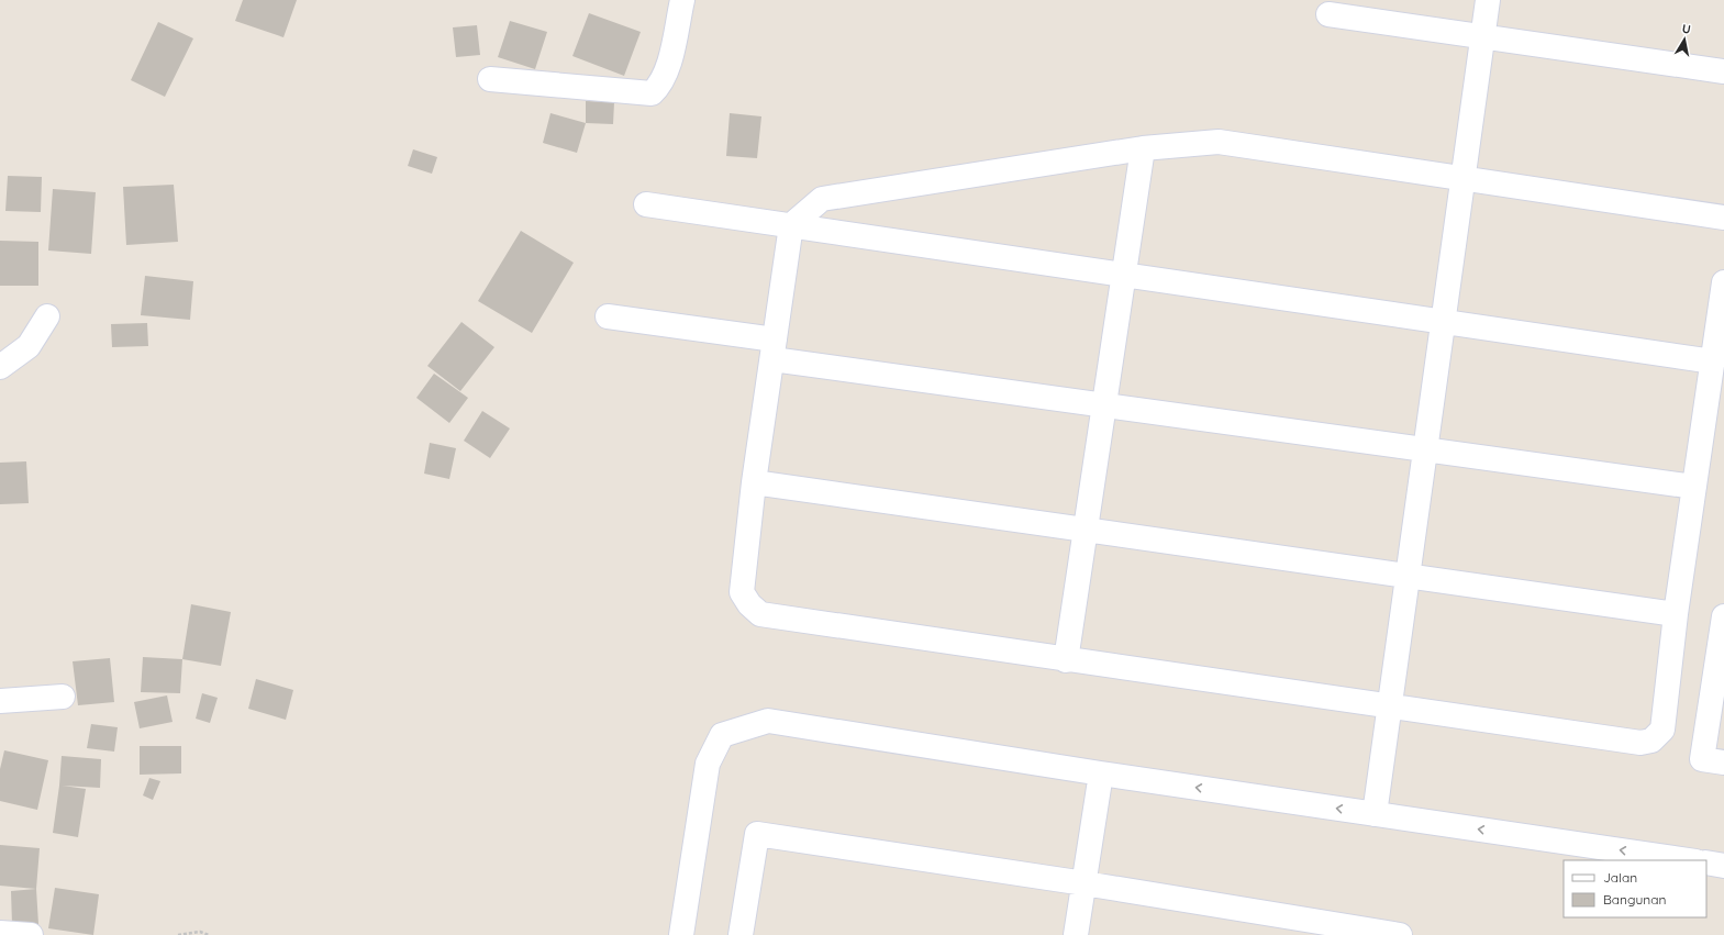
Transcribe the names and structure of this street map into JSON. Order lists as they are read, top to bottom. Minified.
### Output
{"legend":["Jalan","Bangunan"],"north":"top"}
